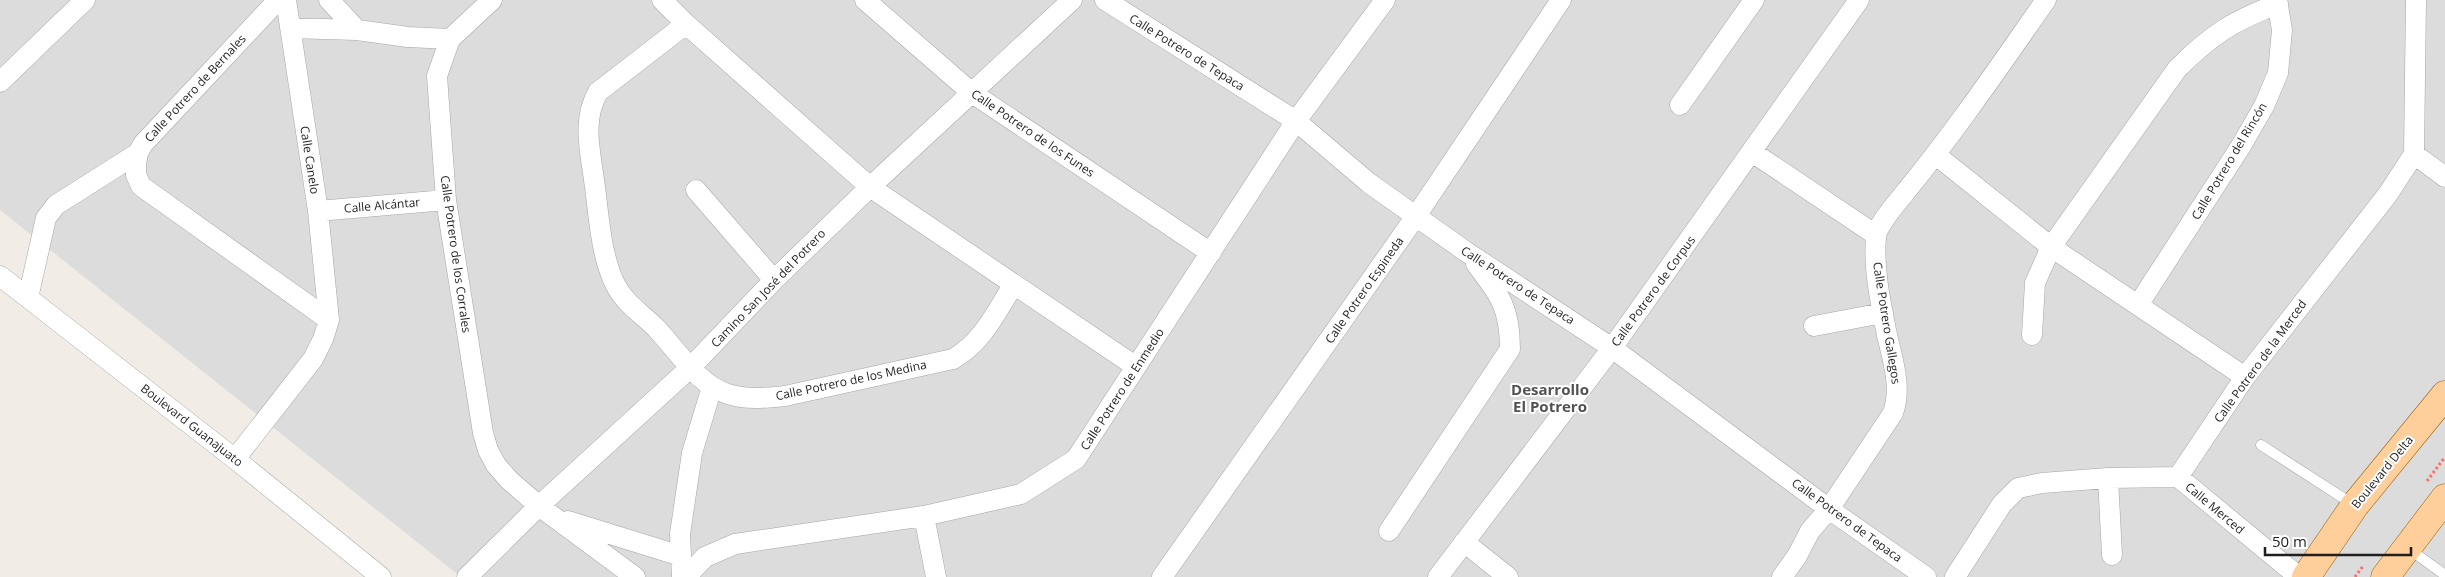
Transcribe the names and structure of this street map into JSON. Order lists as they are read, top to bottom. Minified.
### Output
{"streets":{"main road":["Boulevard Delta"],"street":["Calle Potrero de Tepaca","Calle Potrero de Bernales","Calle Potrero de los Funes","Calle Canelo","Calle Potrero del Rincón","Calle Alcántar","Calle Potrero de los Corrales","Camino San José del Potrero","Calle Potrero Espineda","Calle Potrero de Corpus","Calle Potrero Gallegos","Calle Potrero de la Merced","Calle Potrero de los Medina","Calle Potrero de Enmedio","Boulevard Guanajuato","Calle Merced"]},"crossings":[["Calle Potrero de Tepaca","Calle Potrero Espineda"],["Calle Potrero de Tepaca","Calle Potrero de Corpus"],["Calle Potrero de Tepaca","Calle Potrero Gallegos"],["Calle Potrero de Tepaca","Calle Potrero de Enmedio"],["Calle Potrero de Bernales","Calle Canelo"],["Calle Potrero de los Funes","Camino San José del Potrero"],["Calle Potrero de los Funes","Calle Potrero de Enmedio"],["Calle Canelo","Calle Alcántar"],["Calle Canelo","Boulevard Guanajuato"],["Calle Alcántar","Calle Potrero de los Corrales"],["Calle Potrero de los Corrales","Camino San José del Potrero"],["Camino San José del Potrero","Calle Potrero de los Medina"],["Calle Potrero de la Merced","Calle Merced"]],"districts":["Desarrollo El Potrero"],"scale_bar":"50 m"}
